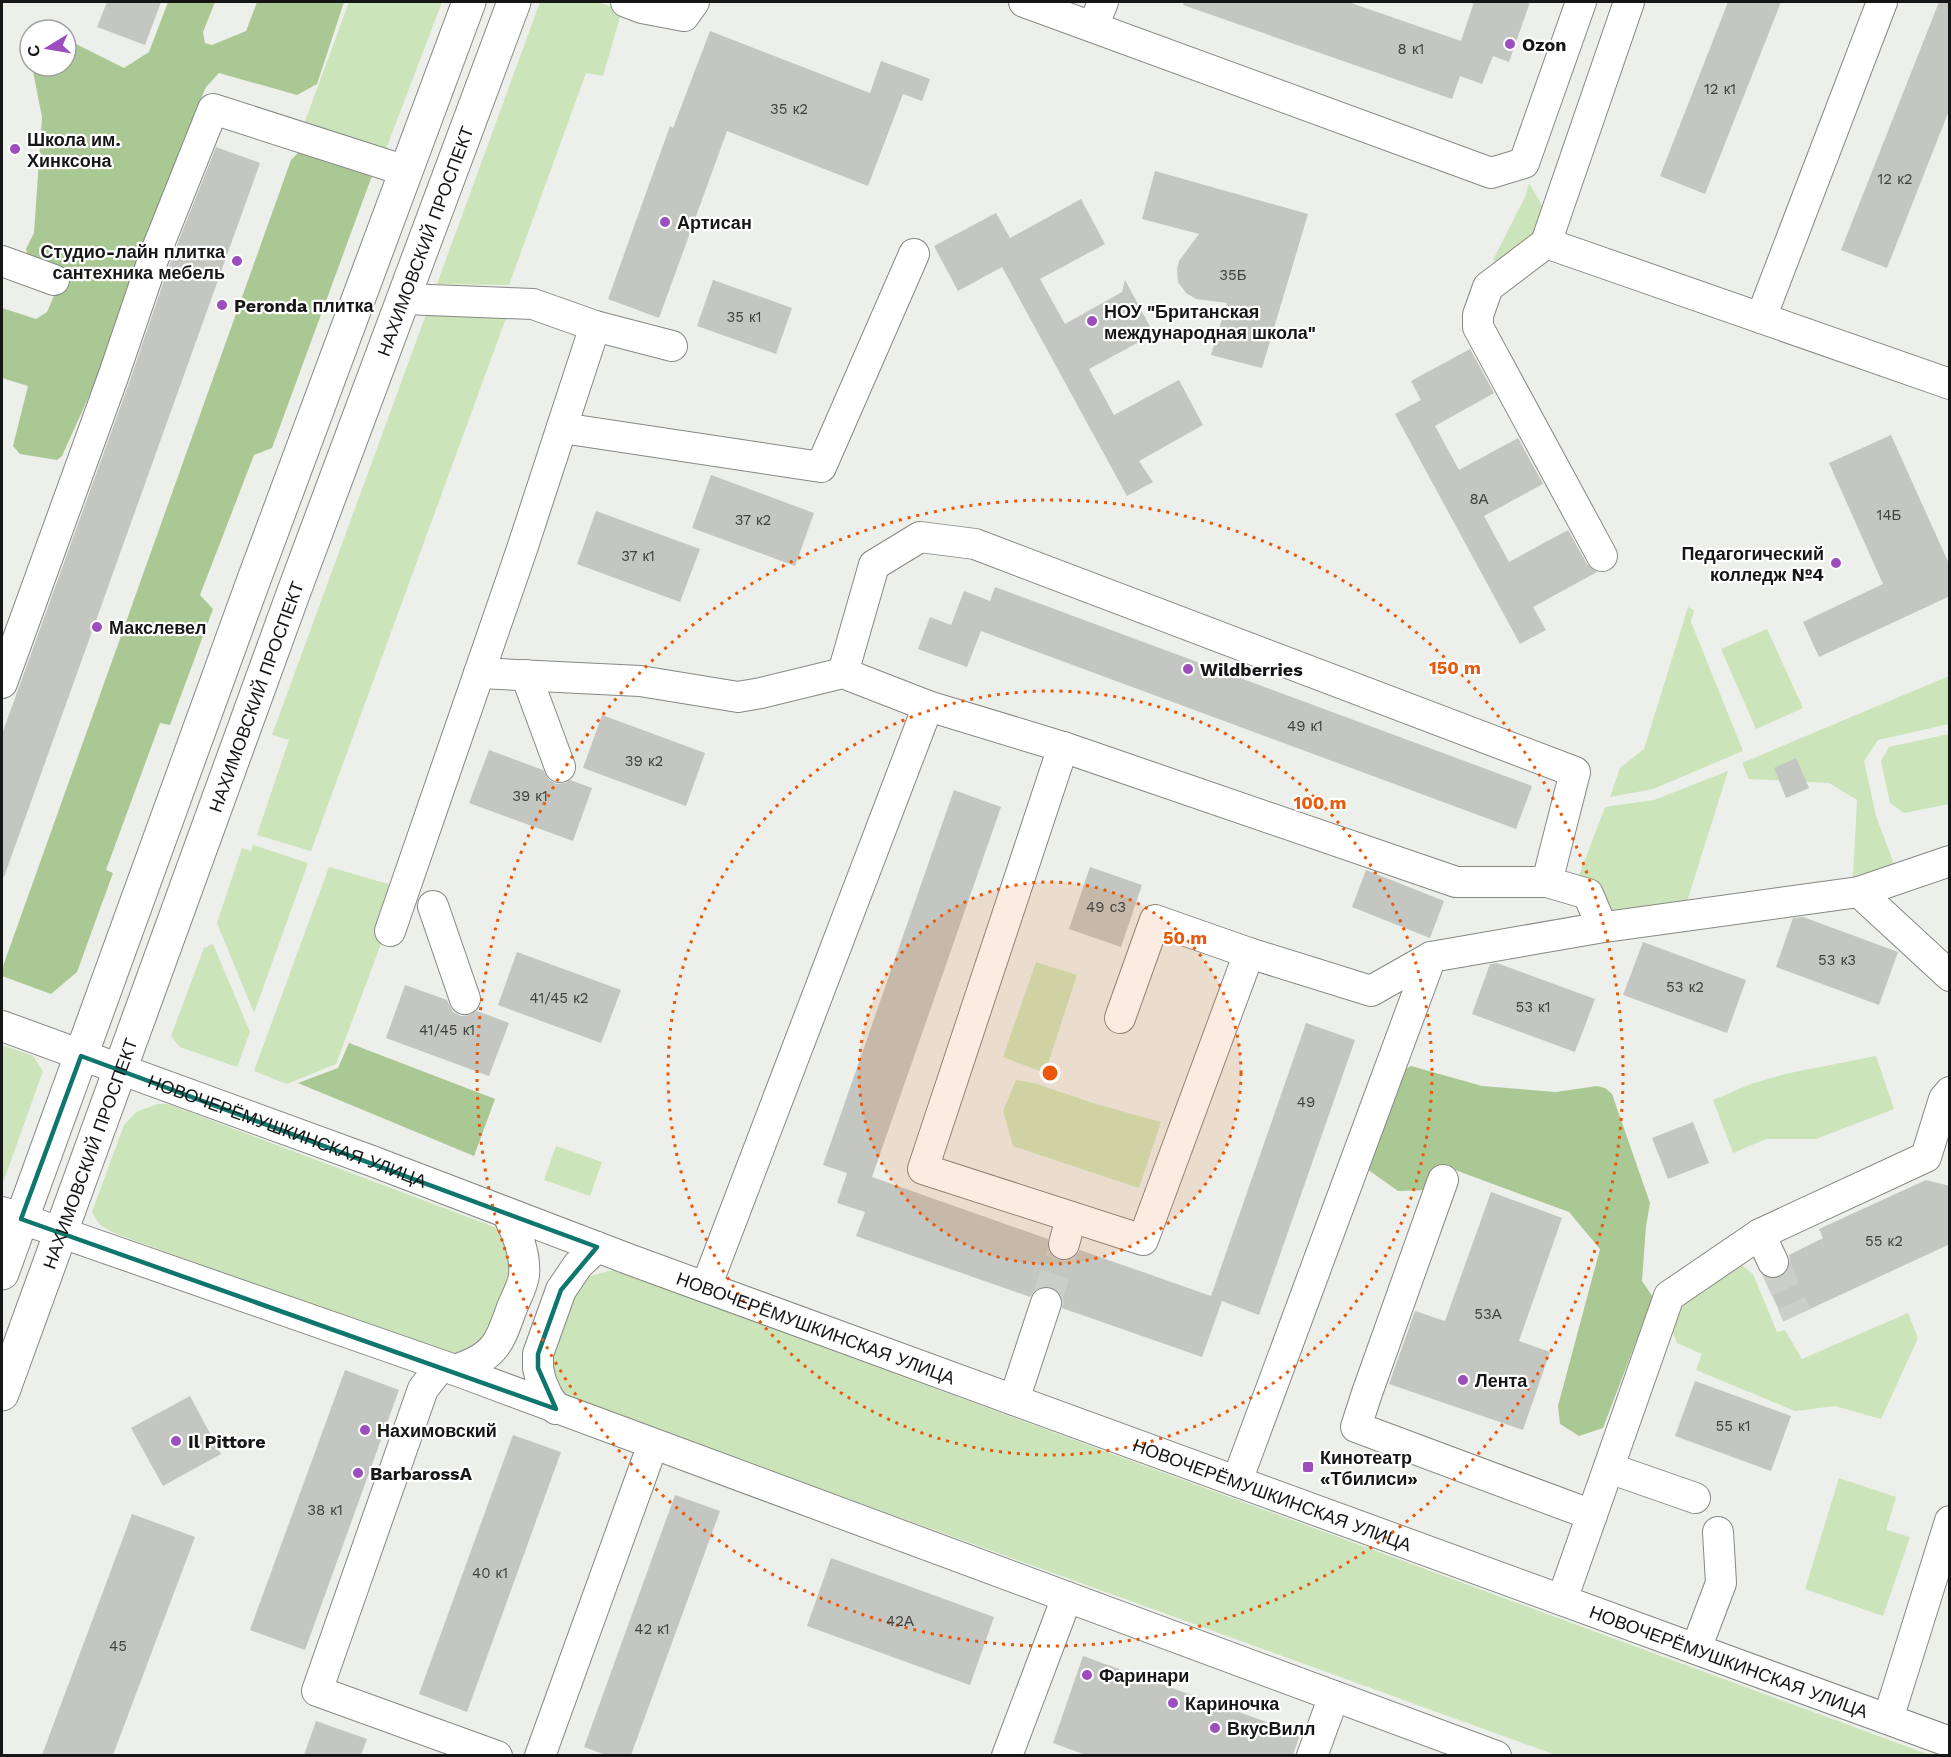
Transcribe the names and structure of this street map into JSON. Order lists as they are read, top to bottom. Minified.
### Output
{"streets":{"main road":["НАХИМОВСКИЙ ПРОСПЕКТ"],"street":["НОВОЧЕРЁМУШКИНСКАЯ УЛИЦА"]},"crossings":[["НАХИМОВСКИЙ ПРОСПЕКТ","НОВОЧЕРЁМУШКИНСКАЯ УЛИЦА"]],"places":{"other":["Ozon","Школа им. Хинксона","Артисан","Студио-лайн плитка сантехника мебель","Peronda плитка","НОУ \"Британская международная школа\"","Педагогический колледж №4","Макслевел","Wildberries","Лента","Нахимовский","Il Pittore","BarbarossA","Фаринари","Кариночка","ВкусВилл"],"transit":["Кинотеатр «Тбилиси»"]},"house_numbers":["8 к1","12 к1","35 к2","12 к2","35Б","35 к1","8А","14Б","37 к2","37 к1","49 к1","39 к2","39 к1","49 с3","53 к3","53 к2","41/45 к2","53 к1","41/45 к1","49","55 к2","53А","55 к1","38 к1","40 к1","42А","42 к1","45"],"north":"left","rings":["150 m","100 m","50 m"]}
